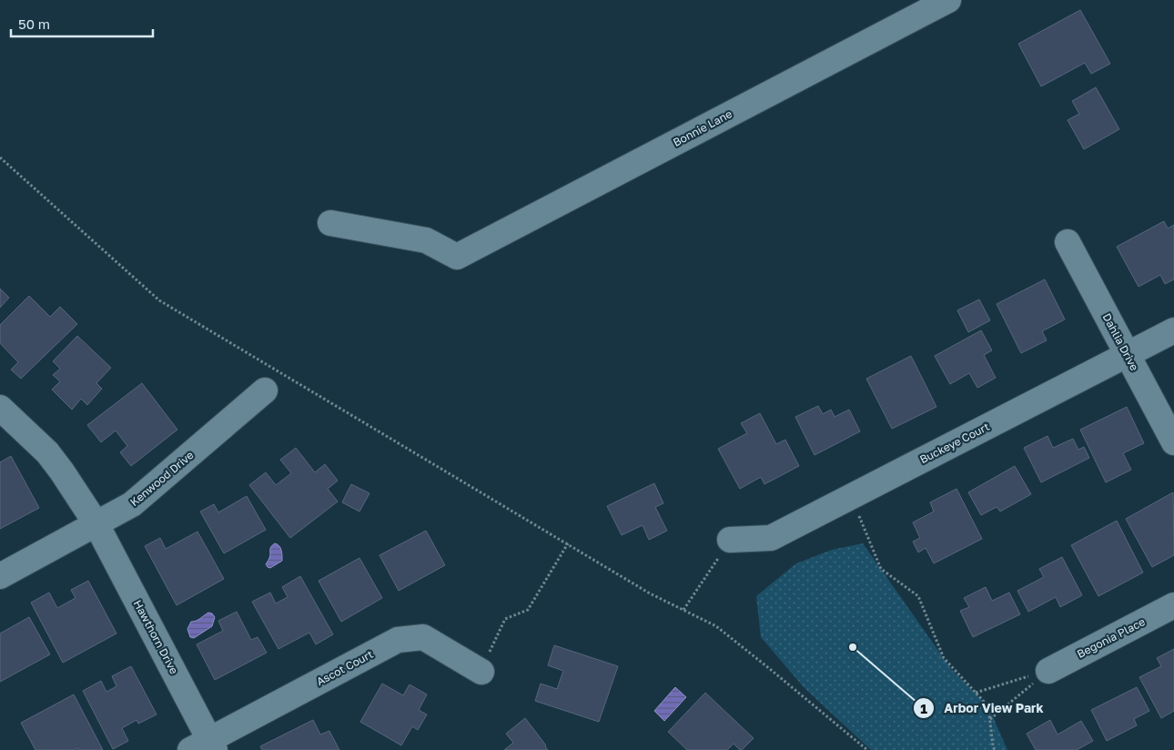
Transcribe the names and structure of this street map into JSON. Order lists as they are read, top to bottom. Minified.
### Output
{"streets":{"street":["Bonnie Lane","Dahlia Drive","Buckeye Court","Kenwood Drive","Hawthorn Drive","Begonia Place","Ascot Court"]},"crossings":[["Dahlia Drive","Buckeye Court"],["Kenwood Drive","Hawthorn Drive"],["Hawthorn Drive","Ascot Court"]],"places":["Arbor View Park"],"scale_bar":"50 m"}
